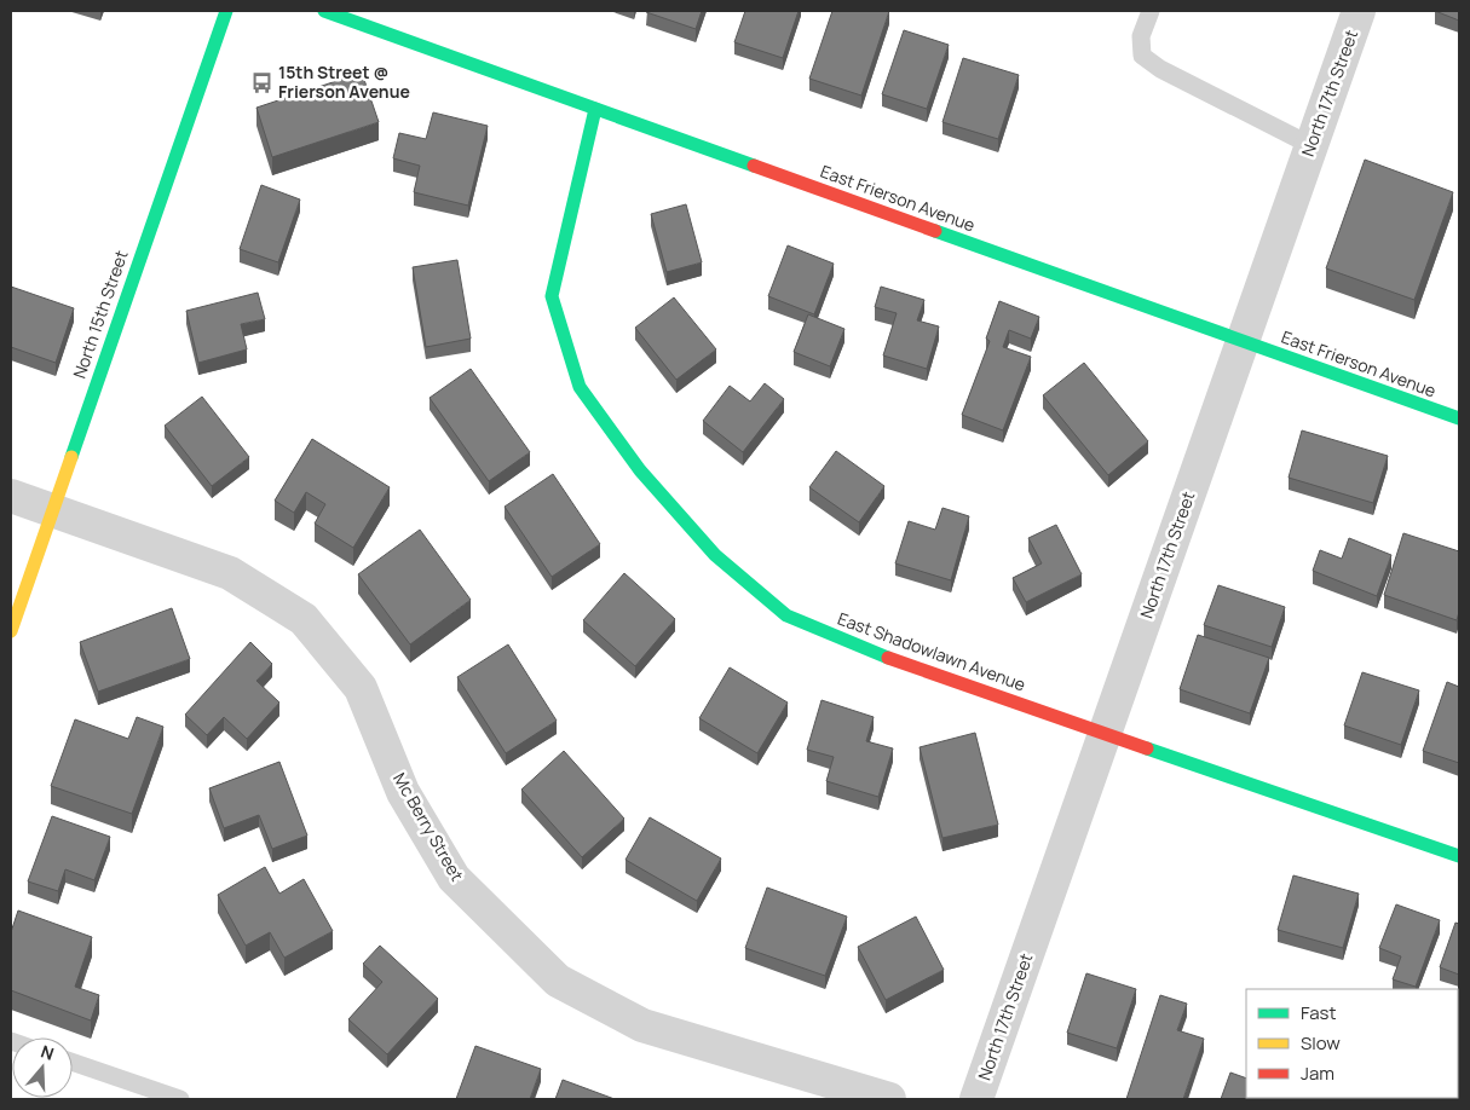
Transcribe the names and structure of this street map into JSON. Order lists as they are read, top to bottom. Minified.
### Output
{"streets":{"street":["North 17th Street","East Frierson Avenue","North 15th Street","East Shadowlawn Avenue","Mc Berry Street"]},"crossings":[["North 17th Street","East Frierson Avenue"],["North 17th Street","East Shadowlawn Avenue"],["East Frierson Avenue","East Shadowlawn Avenue"],["North 15th Street","Mc Berry Street"]],"places":{"bus stop":["15th Street @ Frierson Avenue"]},"legend":["Fast","Slow","Jam"],"north":"top"}
